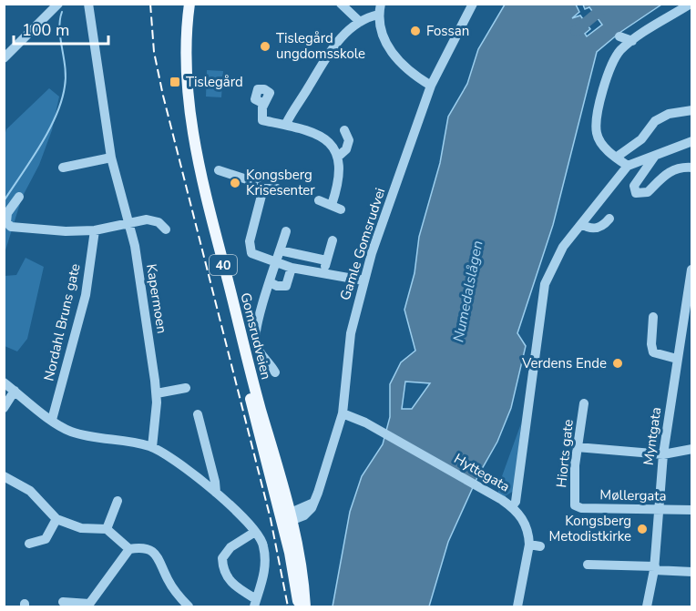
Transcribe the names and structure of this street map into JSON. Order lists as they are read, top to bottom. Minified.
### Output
{"streets":{"main road":["40","Gomsrudveien"],"street":["Gamle Gomsrudvei","Kapermoen","Nordahl Bruns gate","Myntgata","Hiorts gate","Hyttegata","Møllergata"]},"crossings":[["Gamle Gomsrudvei","Gomsrudveien"],["Gamle Gomsrudvei","Hyttegata"],["Myntgata","Møllergata"],["Hiorts gate","Møllergata"]],"water":["Numedalslågen"],"places":{"other":["Fossan","Tislegård ungdomsskole","Kongsberg Krisesenter","Verdens Ende","Kongsberg Metodistkirke"],"transit":["Tislegård"]},"scale_bar":"100 m"}
